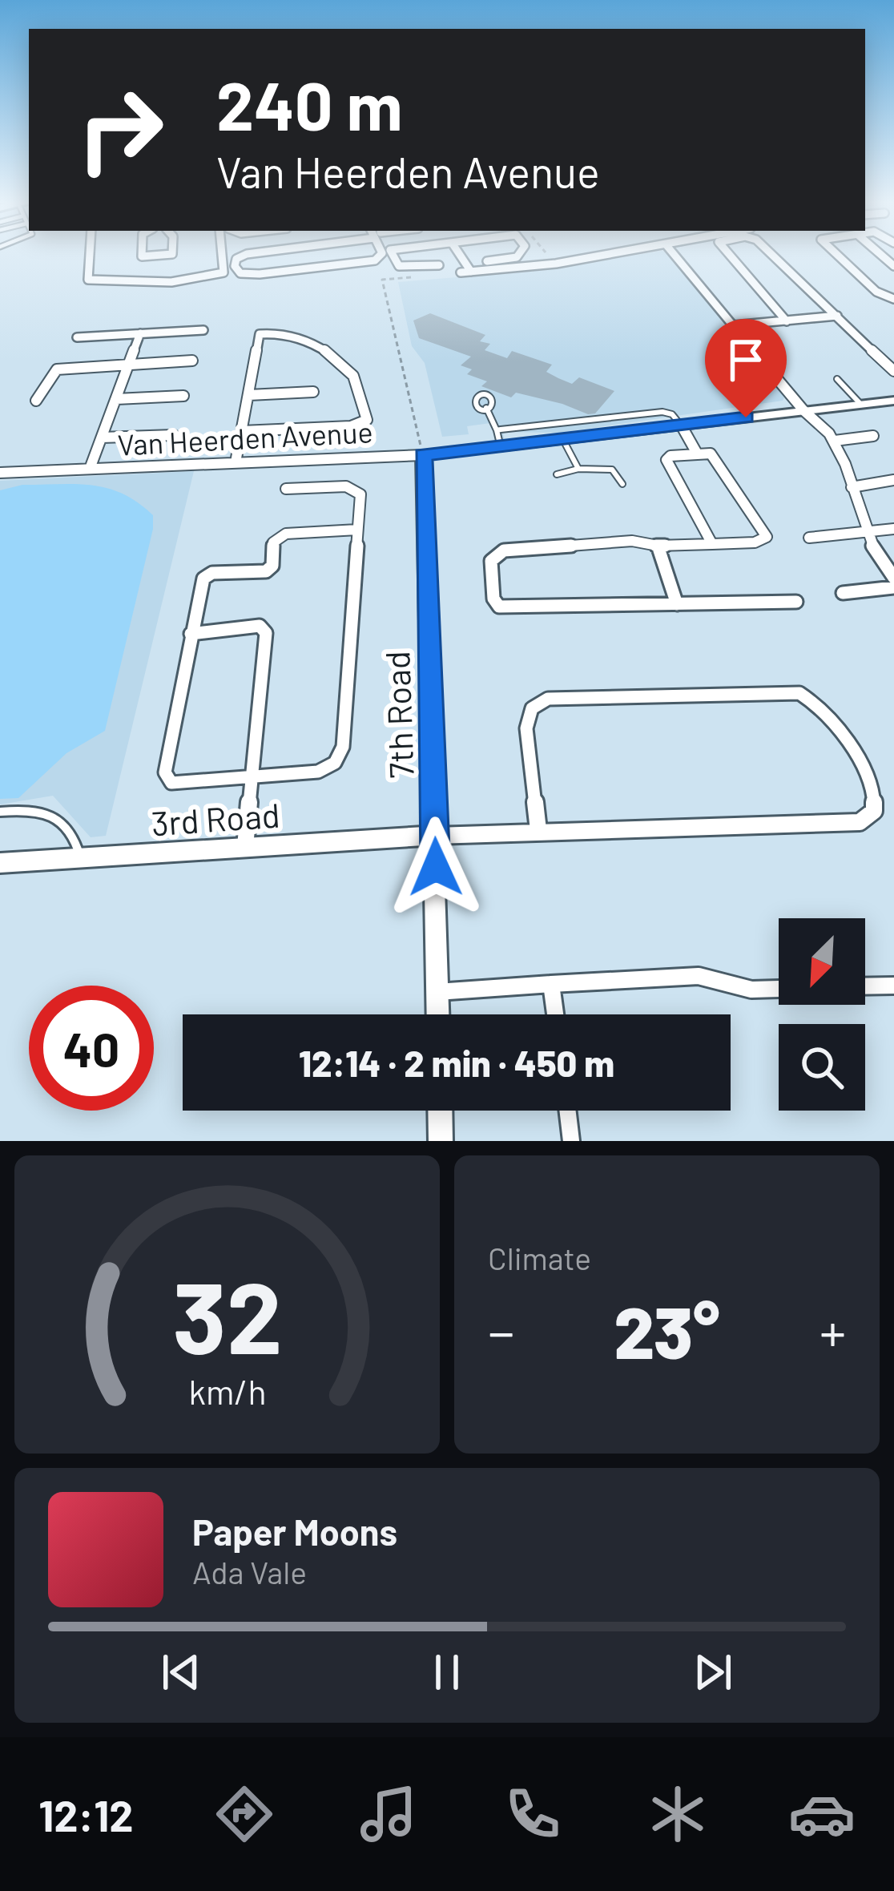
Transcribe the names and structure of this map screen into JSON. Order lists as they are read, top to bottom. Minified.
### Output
{"streets":{"street":["Van Heerden Avenue","7th Road","3rd Road"]},"crossings":[["Van Heerden Avenue","7th Road"],["7th Road","3rd Road"]],"north":"bottom left","page":{"turn":["240 m","Van Heerden Avenue"],"limit":"40","trip":"12:14 · 2 min · 450 m","tile":"Climate","heat":["−","23°","+"],"song":["Paper Moons","Ada Vale"],"tabs":"12:12","gauge":["32","km/h"]}}
